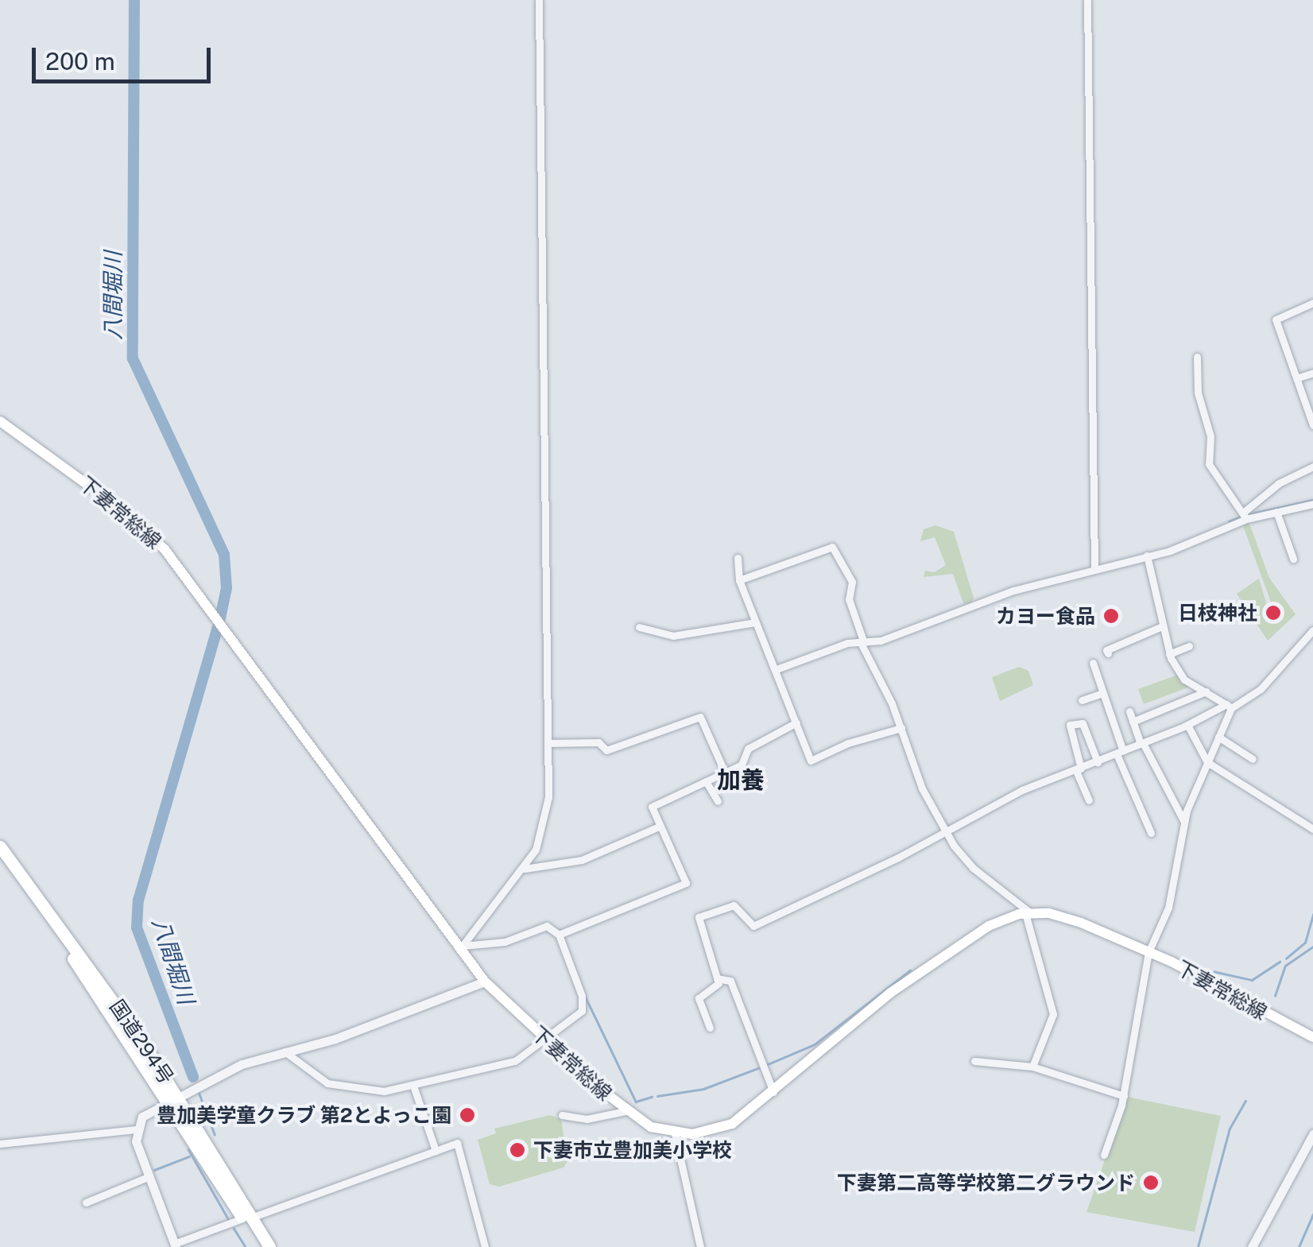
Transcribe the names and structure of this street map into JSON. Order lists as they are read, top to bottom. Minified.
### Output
{"streets":{"highway":["国道294号"],"main road":["下妻常総線"]},"districts":["加養"],"water":["八間堀川"],"places":["日枝神社","カヨー食品","豊加美学童クラブ 第2とよっこ園","下妻市立豊加美小学校","下妻第二高等学校第二グラウンド"],"scale_bar":"200 m"}
